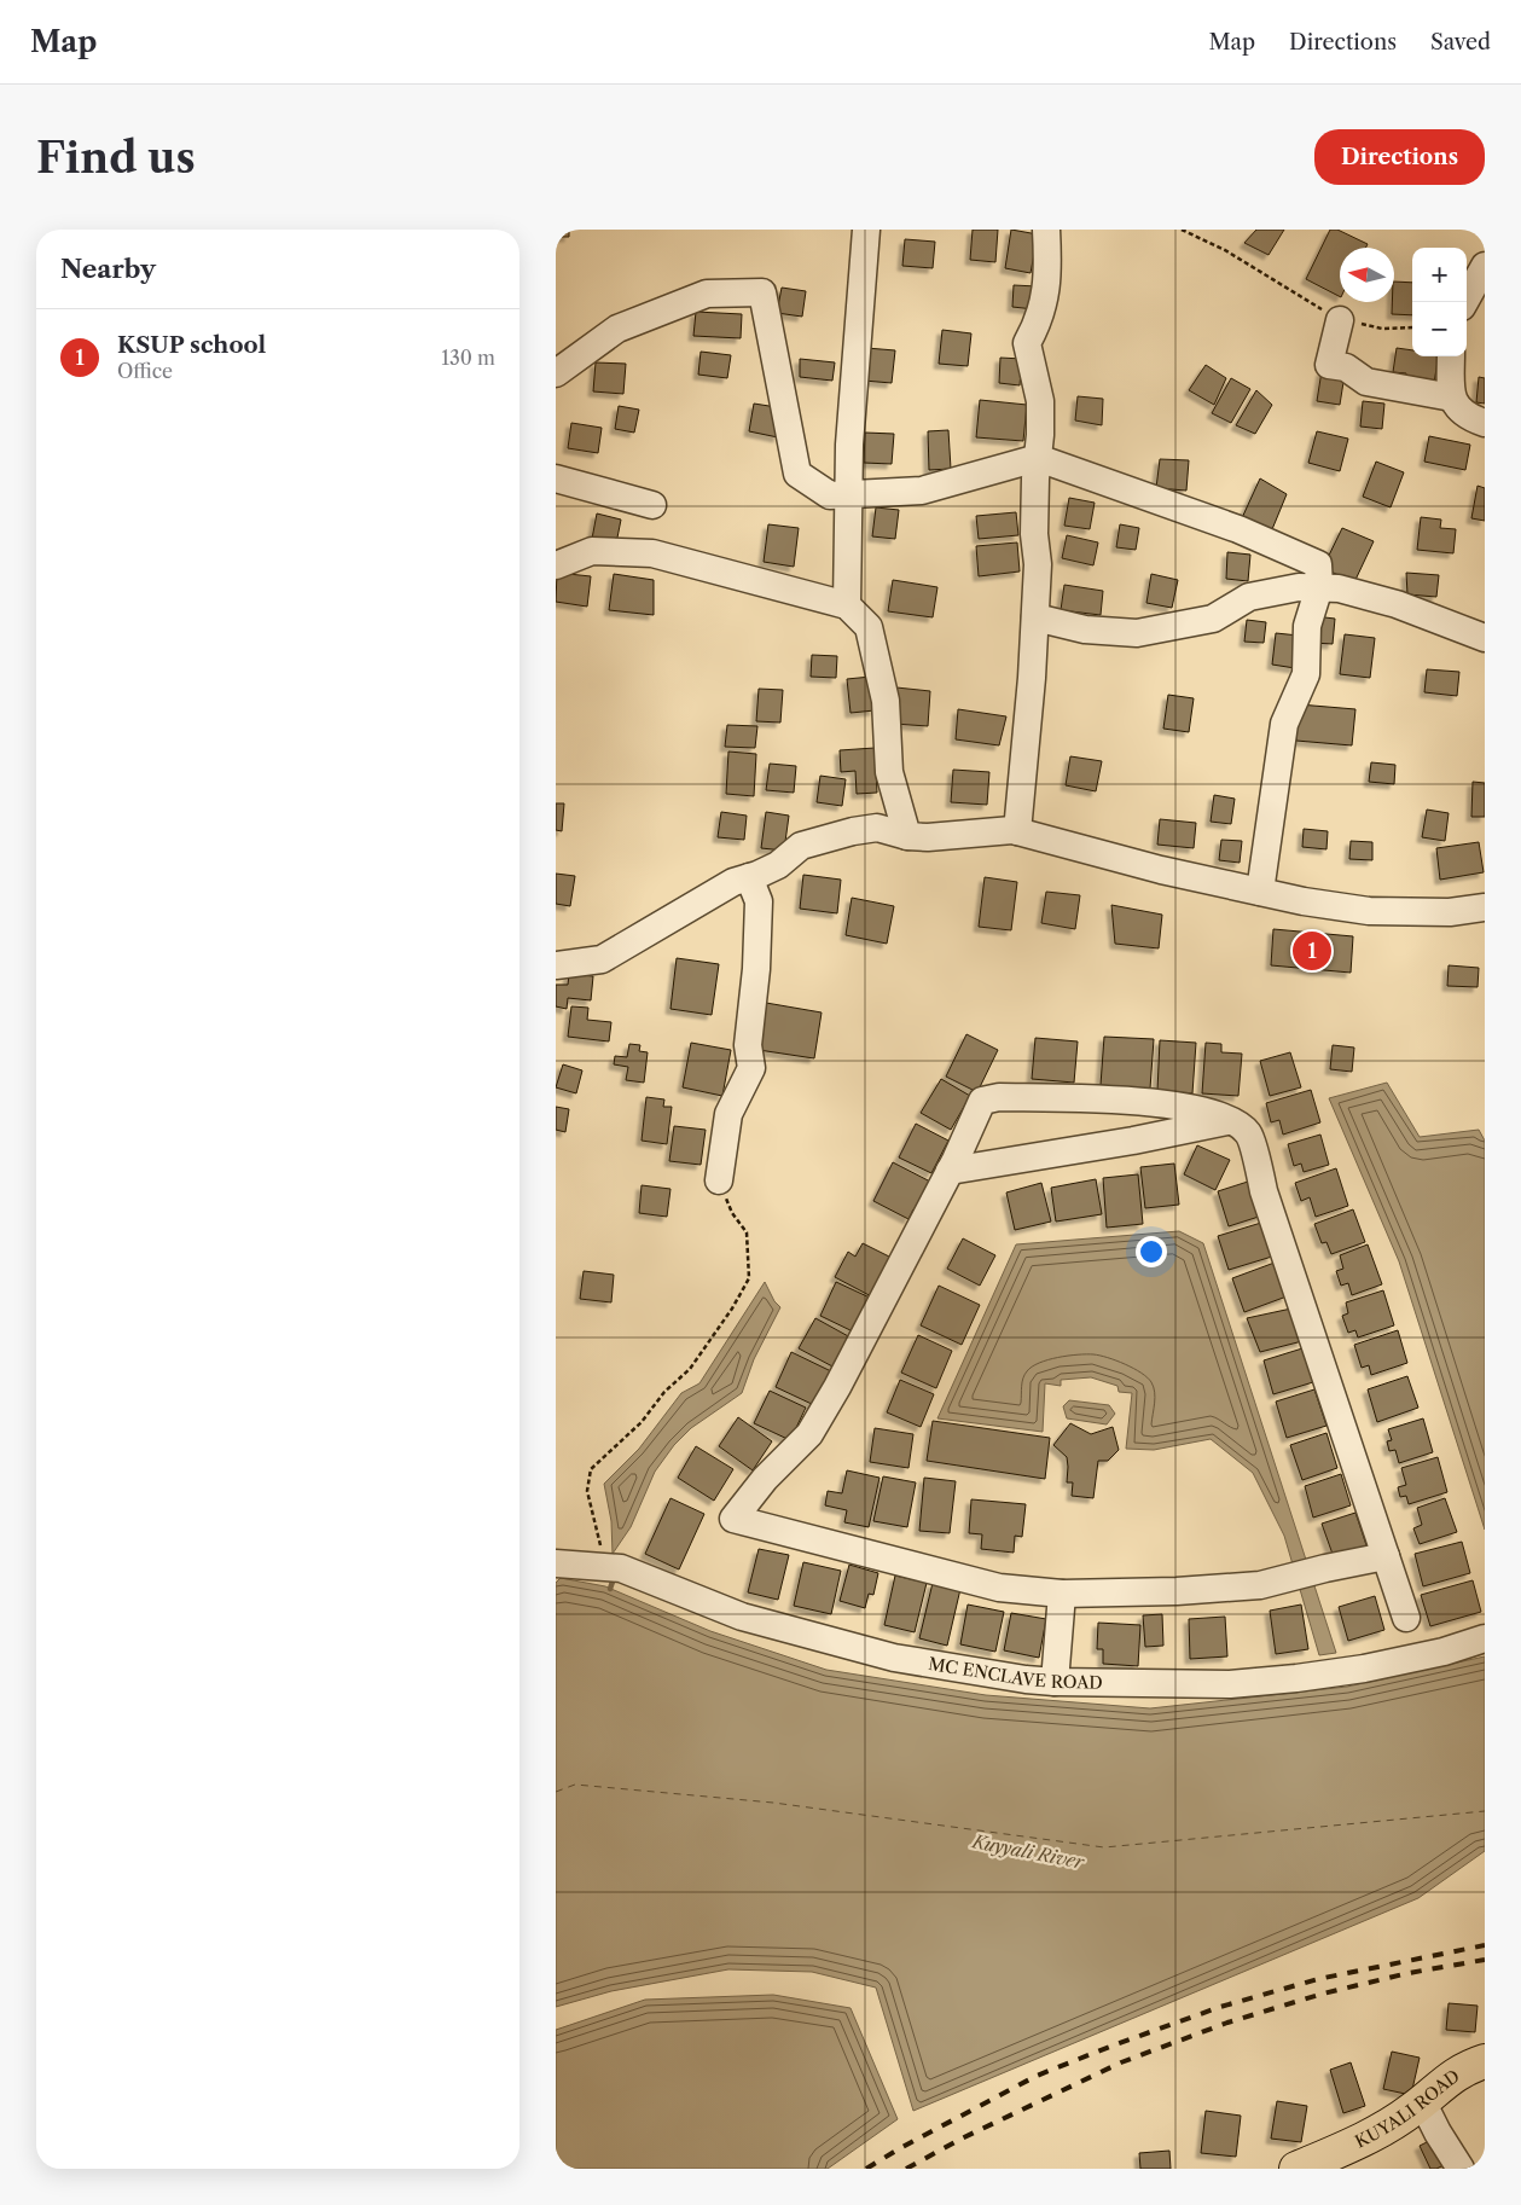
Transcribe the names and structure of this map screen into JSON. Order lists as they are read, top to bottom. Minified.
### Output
{"streets":{"main road":["KUYALI ROAD"],"street":["MC ENCLAVE ROAD"]},"water":["Kuyyali River"],"north":"left","page":{"header":"Map","nav":["Map","Directions","Saved"],"buttons":"Directions","title":"Find us","heading":"Nearby","map_buttons":["+","−"],"list":[{"mark":"1","name":"KSUP school","note":"Office","value":"130 m"}],"pins":"1"}}
